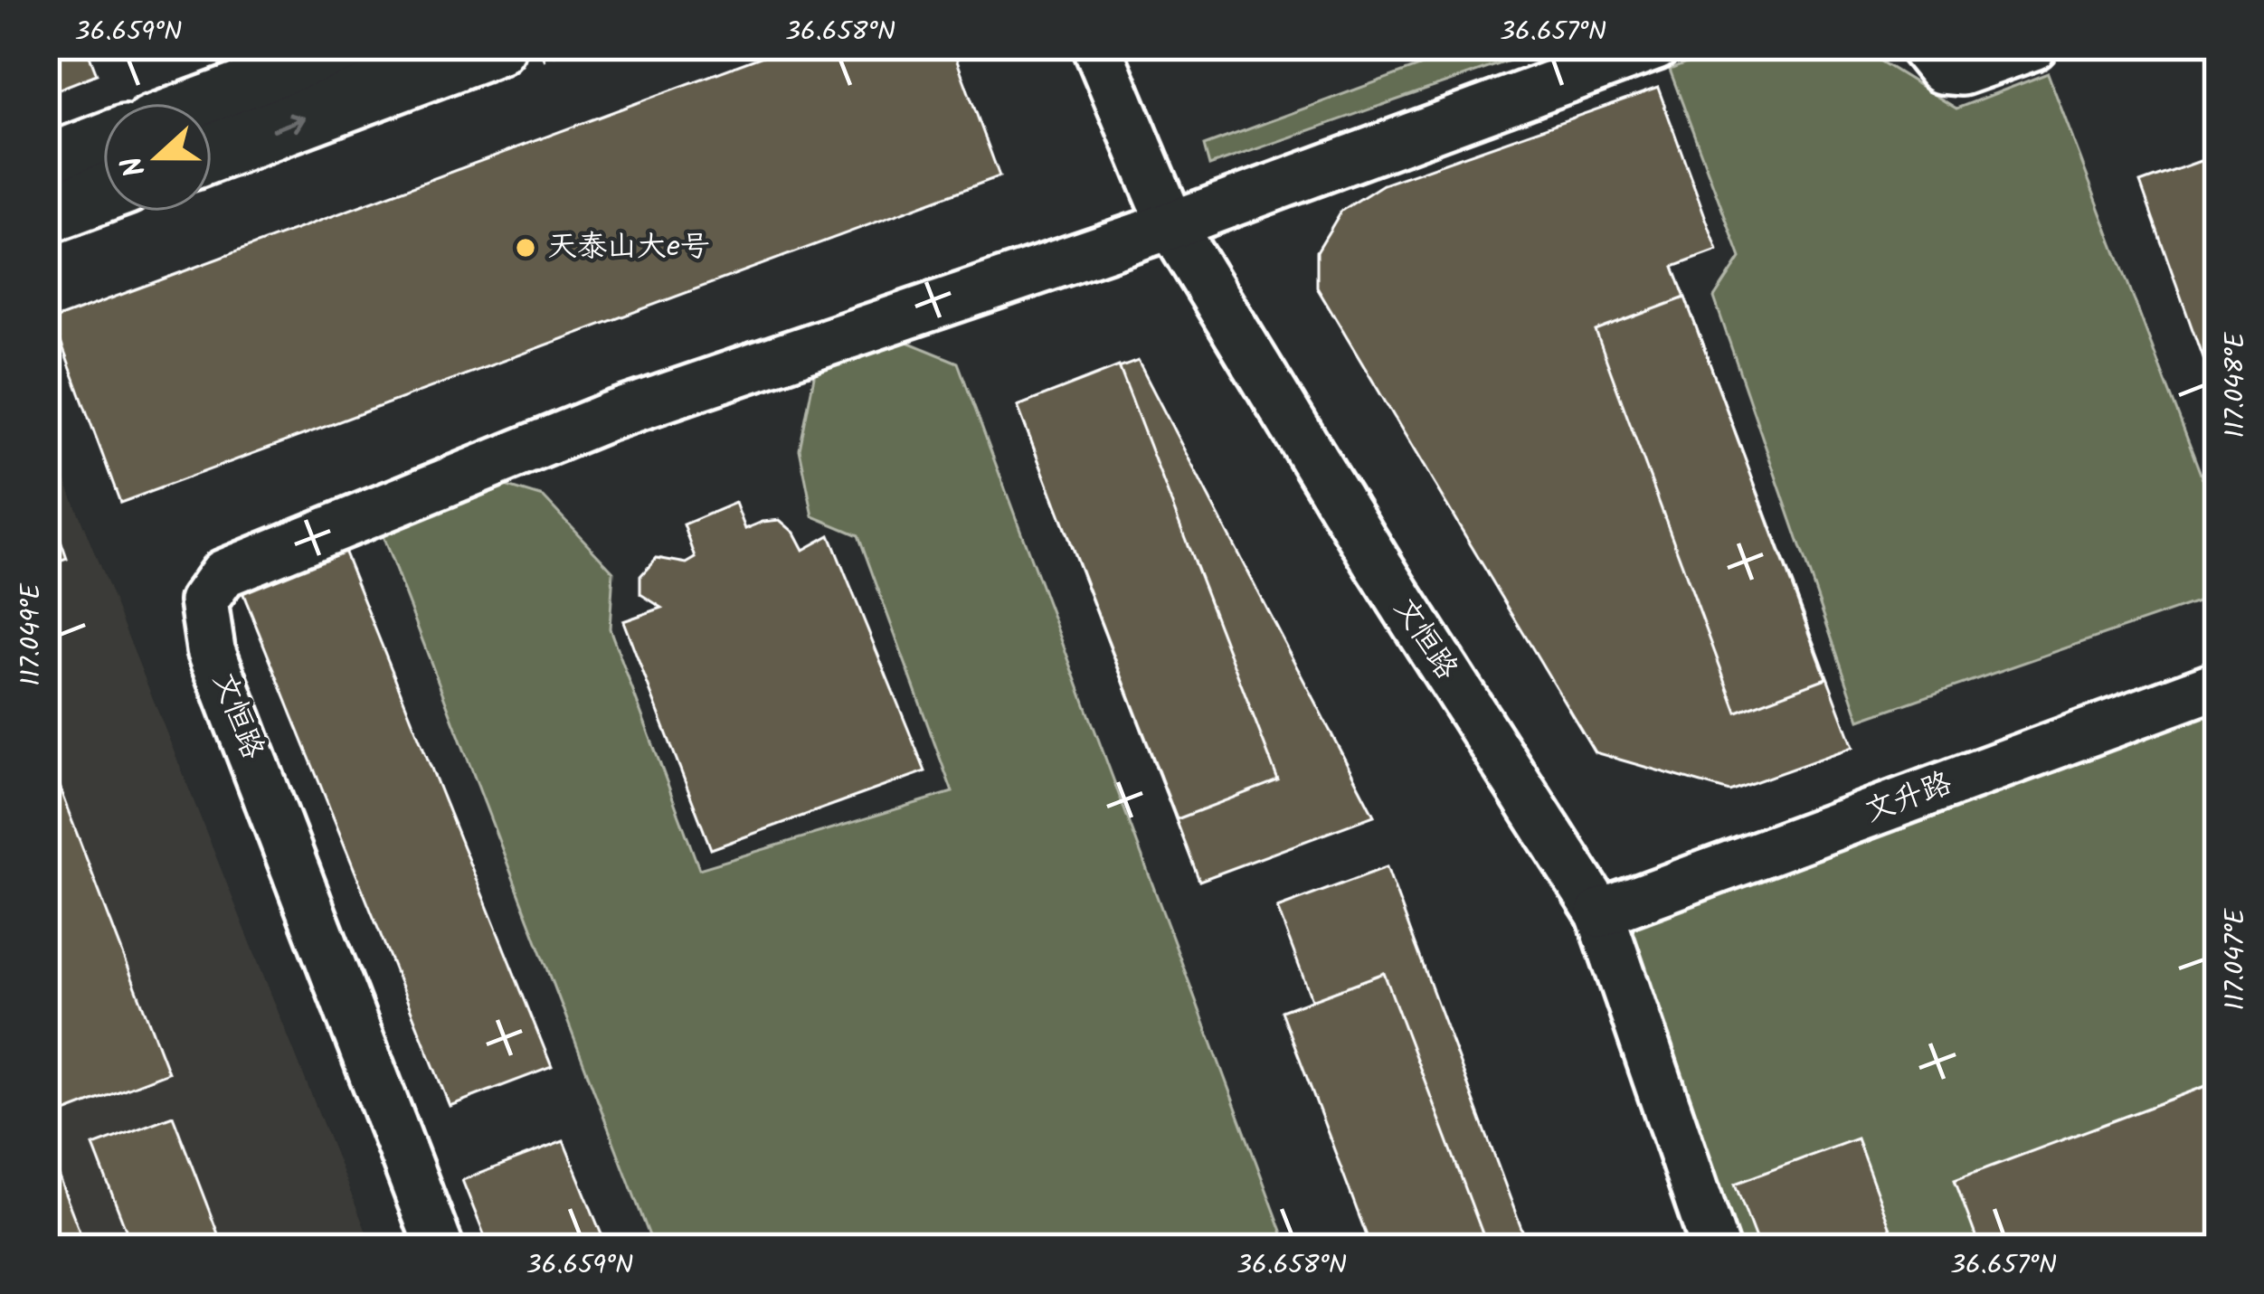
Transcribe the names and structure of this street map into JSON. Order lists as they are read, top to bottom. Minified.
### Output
{"streets":{"street":["文恒路","文升路"]},"crossings":[["文恒路","文升路"]],"places":["天泰山大e号"],"north":"left","coordinates":["36.659°N","36.658°N","36.657°N","117.048°E","117.049°E","117.047°E"]}
